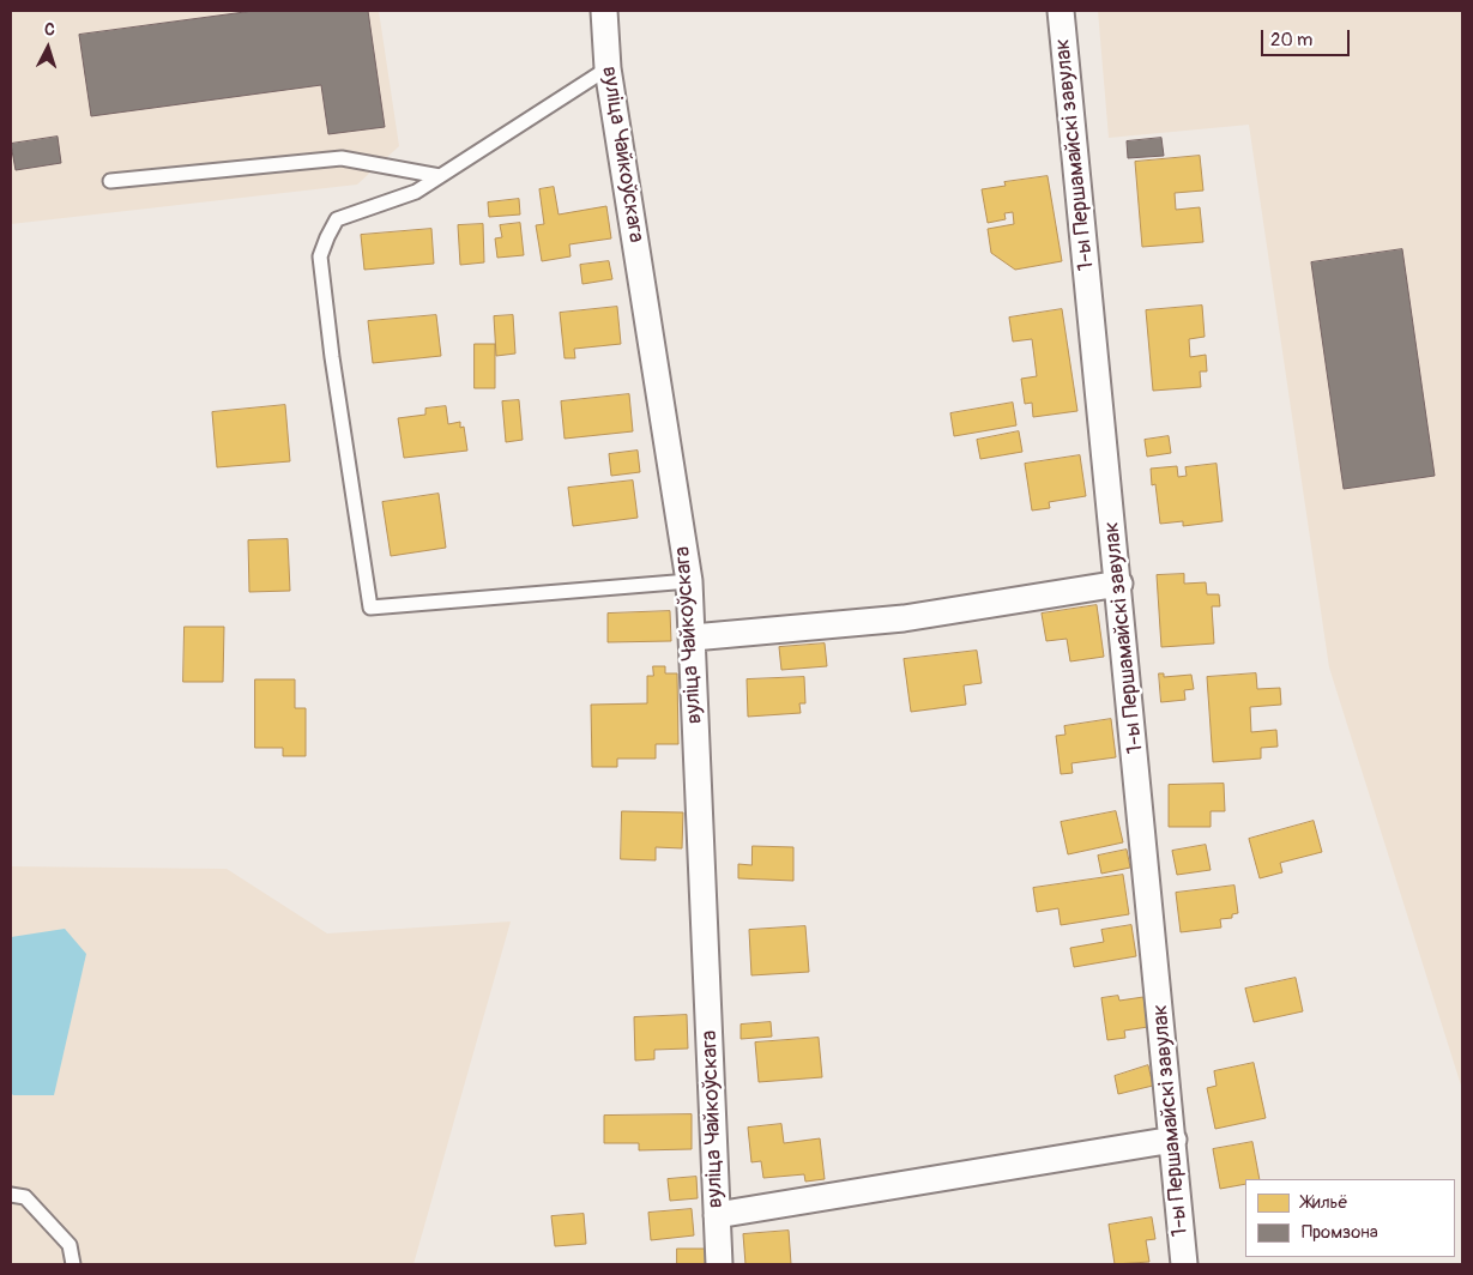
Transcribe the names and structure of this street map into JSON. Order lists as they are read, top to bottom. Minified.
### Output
{"streets":{"street":["вуліца Чайкоўскага","1-ы Першамайскі завулак"]},"legend":["Жильё","Промзона"],"scale_bar":"20 m","north":"top"}
